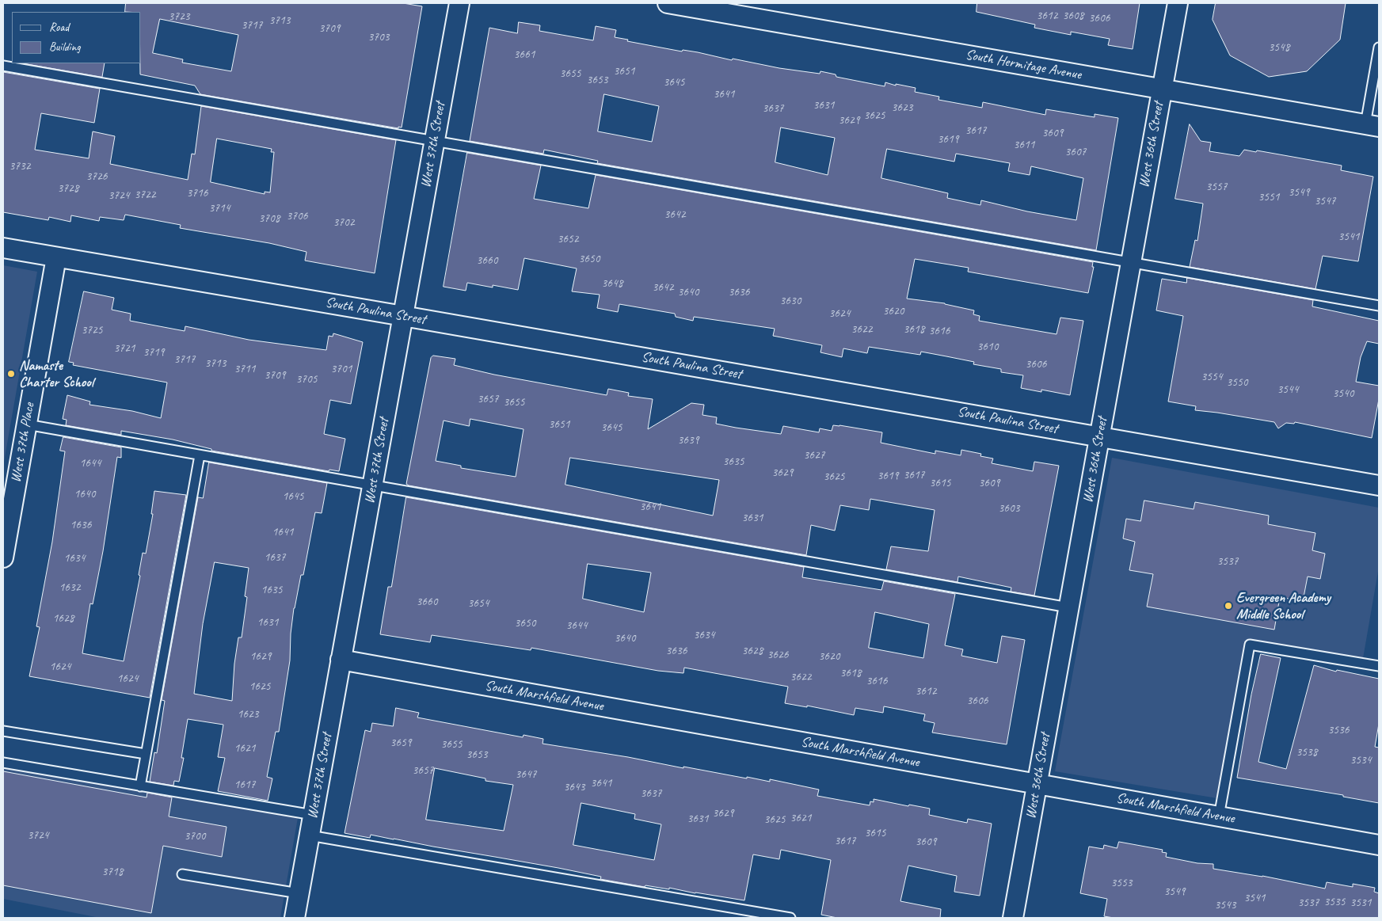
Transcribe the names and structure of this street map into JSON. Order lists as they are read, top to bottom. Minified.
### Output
{"streets":{"street":["South Hermitage Avenue","West 37th Street","West 36th Street","South Paulina Street","West 37th Place","South Marshfield Avenue"]},"crossings":[["South Hermitage Avenue","West 36th Street"],["West 37th Street","South Paulina Street"],["West 37th Street","South Marshfield Avenue"],["West 36th Street","South Paulina Street"],["West 36th Street","South Marshfield Avenue"],["South Paulina Street","West 37th Place"]],"places":["Namaste Charter School","Evergreen Academy Middle School"],"house_numbers":["3612","3608","3723","3606","3713","3717","3709","3703","3548","3661","3651","3655","3653","3645","3641","3631","3623","3637","3625","3629","3617","3609","3619","3611","3607","3732","3726","3557","3728","3549","3716","3722","3724","3551","3547","3714","3642","3706","3708","3702","3541","3652","3650","3660","3648","3642","3640","3636","3630","3620","3624","3622","3618","3725","3616","3610","3721","3719","3717","3713","3606","3711","3701","3709","3554","3705","3550","3544","3540","3657","3655","3651","3645","3639","3627","3635","1644","3629","3617","3619","3625","3615","3609","1640","1645","3641","3603","3631","1636","1641","1637","1634","3537","1632","1635","3660","3654","1628","1631","3650","3644","3634","3640","3636","3628","3626","1629","3620","1624","3618","3622","1624","3616","1625","3612","3606","1623","3536","3659","3655","1621","3538","3653","3534","3657","3647","3641","1617","3643","3637","3629","3621","3631","3625","3615","3724","3700","3617","3609","3718","3553","3549","3541","3535","3537","3531","3543"],"legend":["Road","Building"]}
